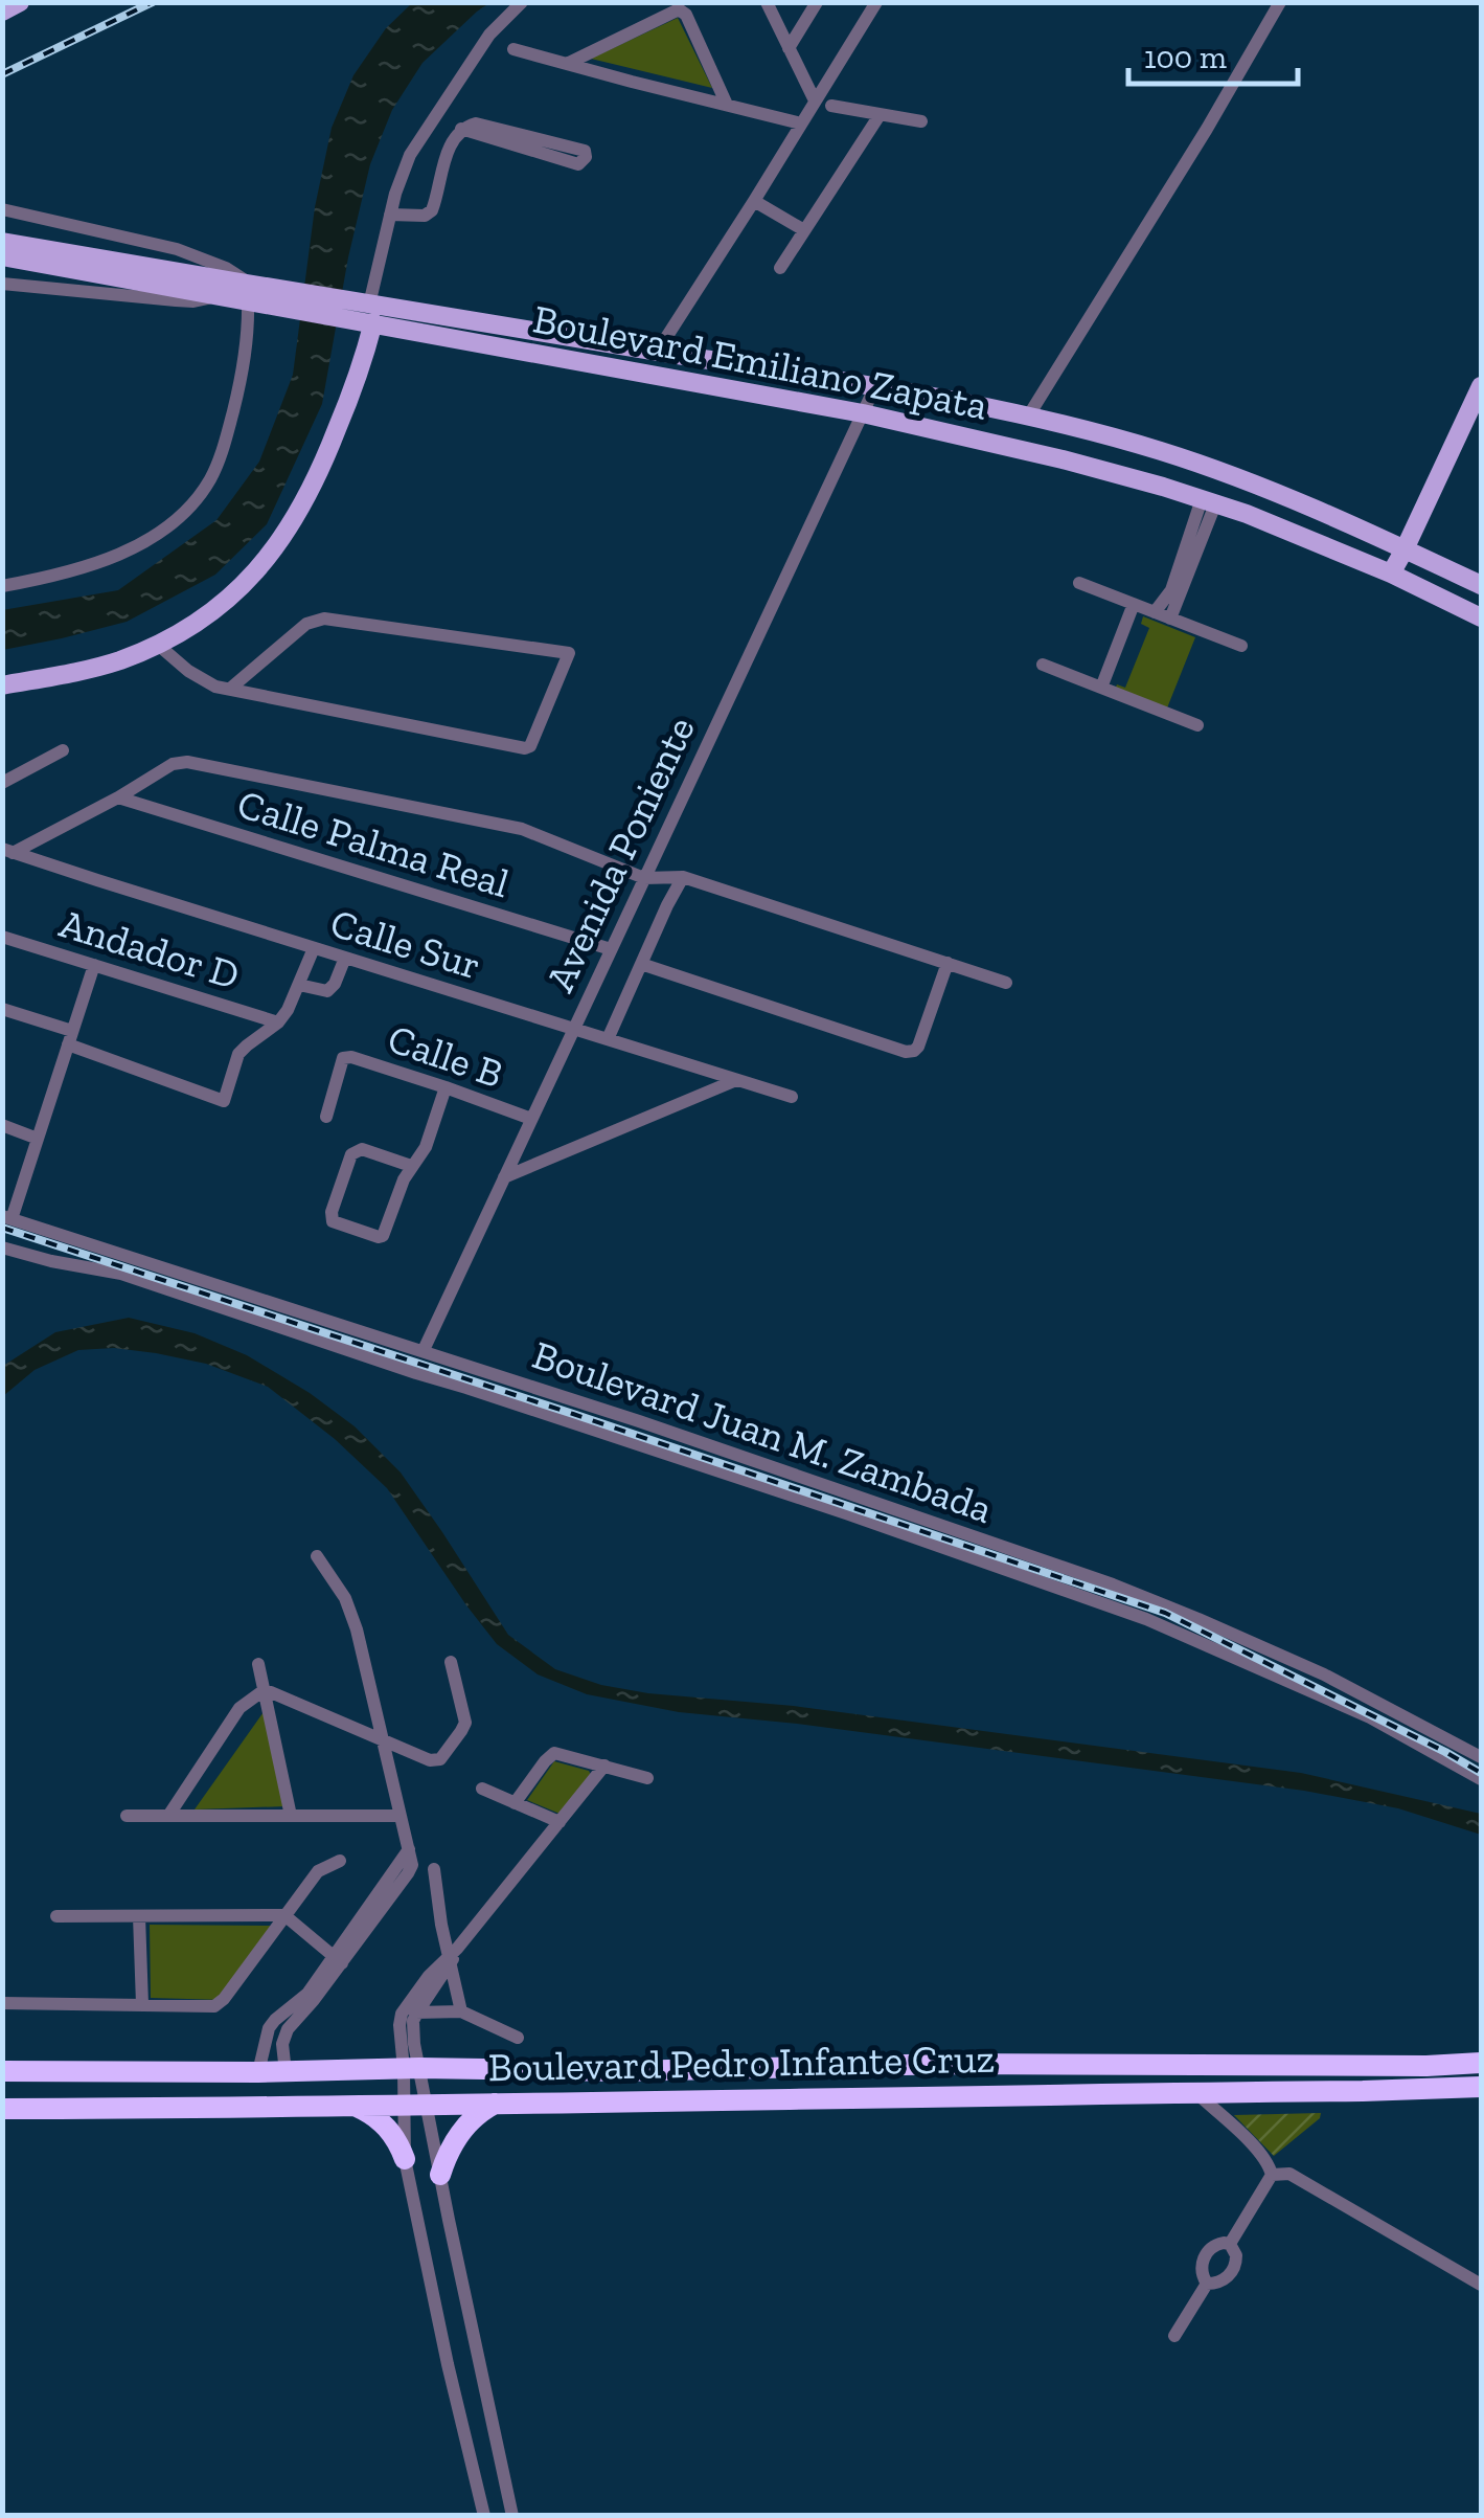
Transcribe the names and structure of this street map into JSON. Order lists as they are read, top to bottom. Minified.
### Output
{"streets":{"highway":["Boulevard Pedro Infante Cruz"],"main road":["Boulevard Emiliano Zapata"],"street":["Calle Palma Real","Avenida Poniente","Calle Sur","Andador D","Calle B","Boulevard Juan M. Zambada"]},"crossings":[["Boulevard Emiliano Zapata","Avenida Poniente"],["Calle Palma Real","Avenida Poniente"],["Avenida Poniente","Calle Sur"],["Avenida Poniente","Calle B"],["Avenida Poniente","Boulevard Juan M. Zambada"]],"scale_bar":"100 m"}
